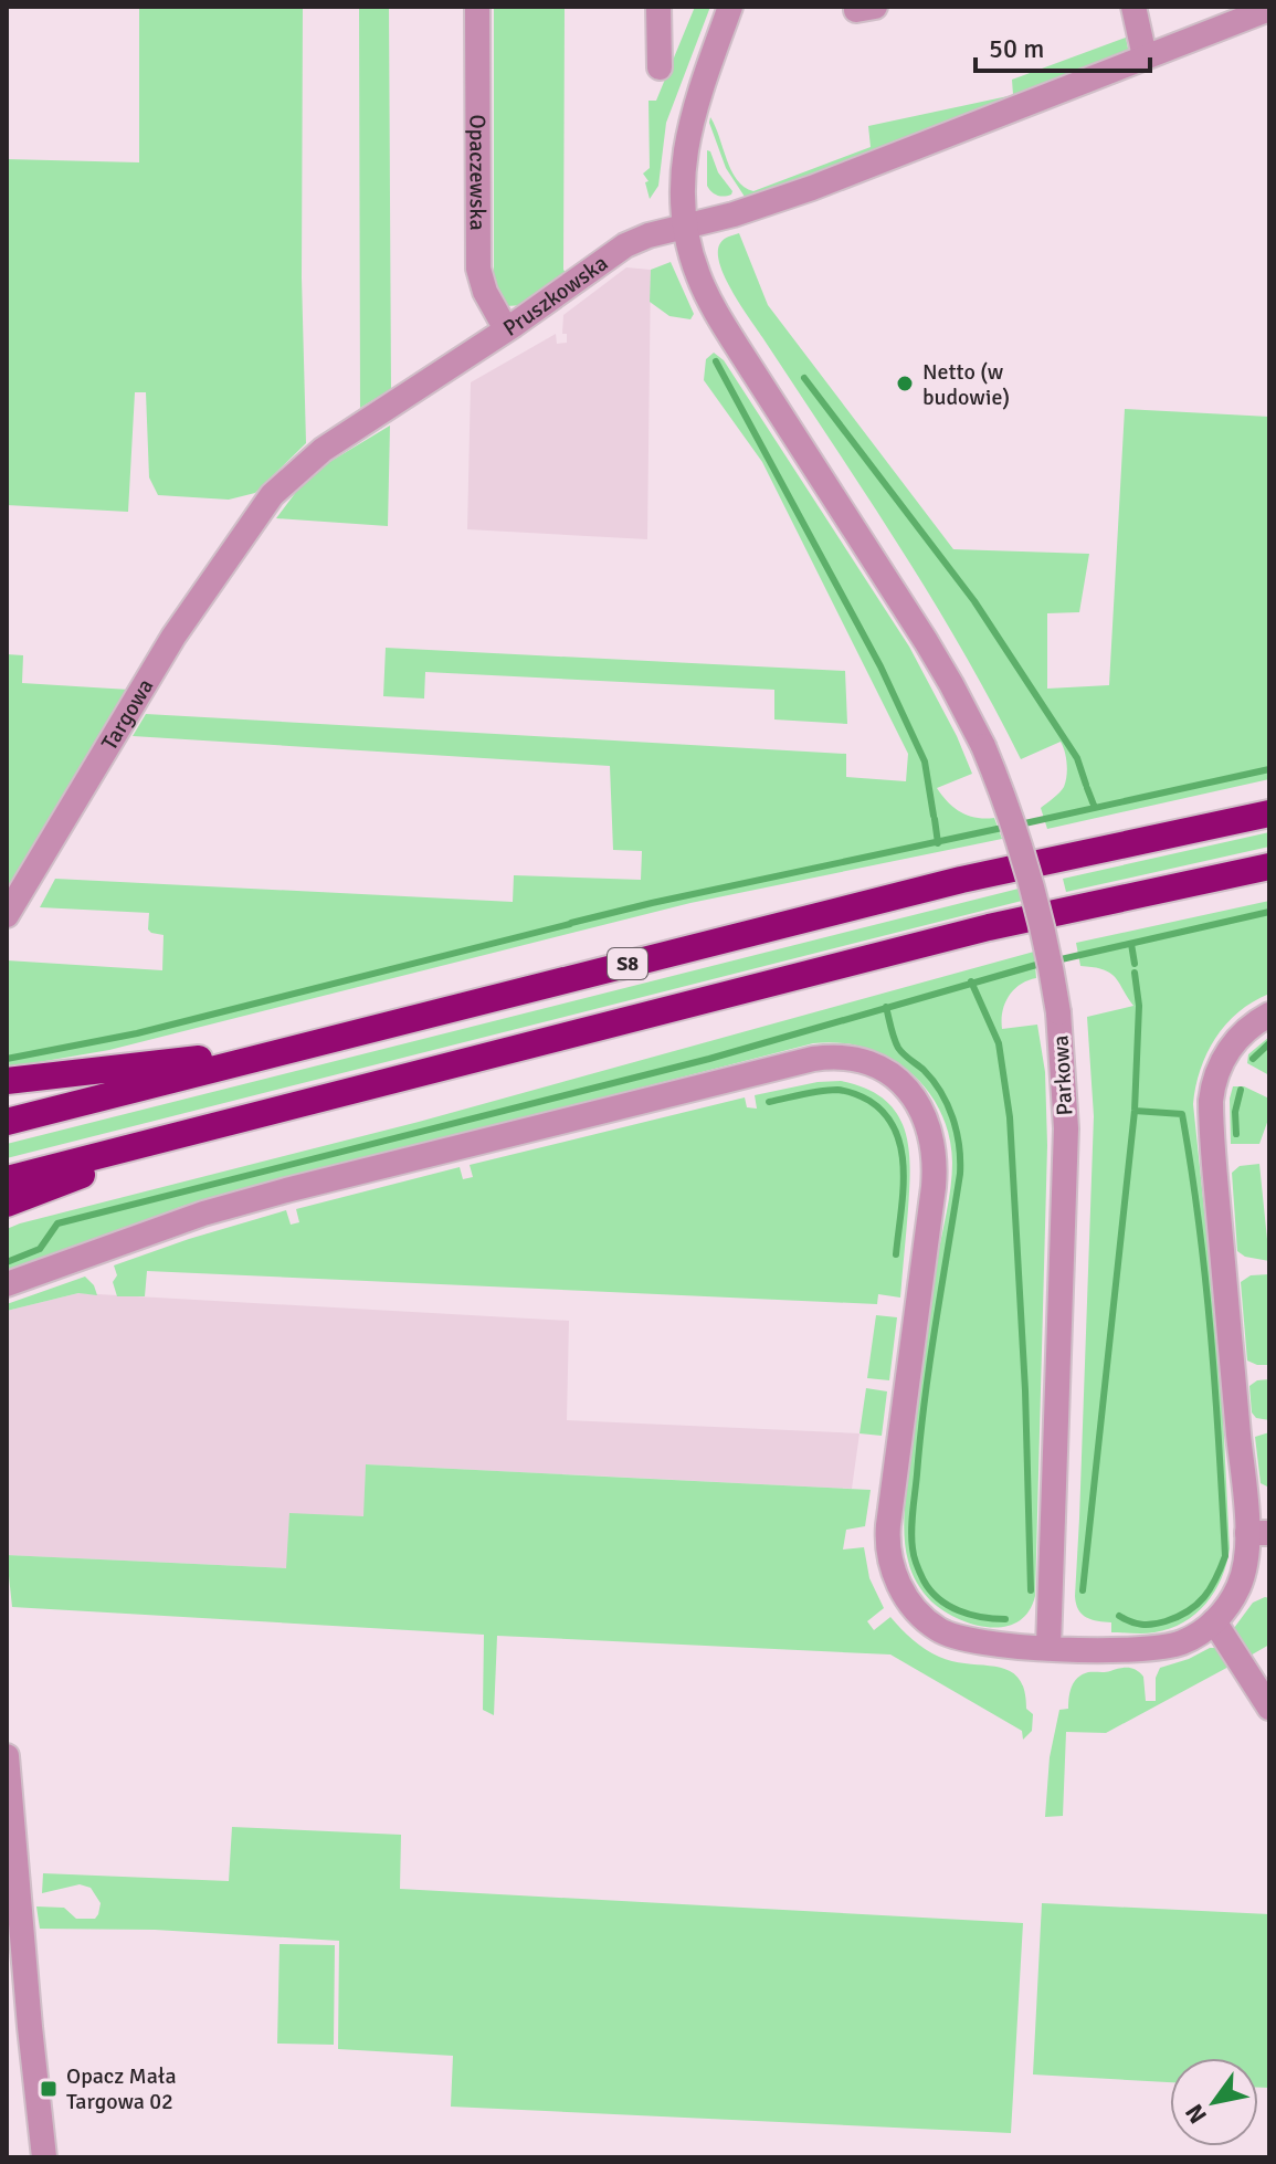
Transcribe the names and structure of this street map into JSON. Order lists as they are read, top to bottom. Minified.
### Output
{"streets":{"highway":["S8"],"street":["Opaczewska","Pruszkowska","Targowa","Parkowa"]},"crossings":[["Opaczewska","Pruszkowska"],["Pruszkowska","Targowa"],["Pruszkowska","Parkowa"]],"places":{"other":["Netto (w budowie)"],"transit":["Opacz Mała Targowa 02"]},"scale_bar":"50 m","north":"bottom left"}
